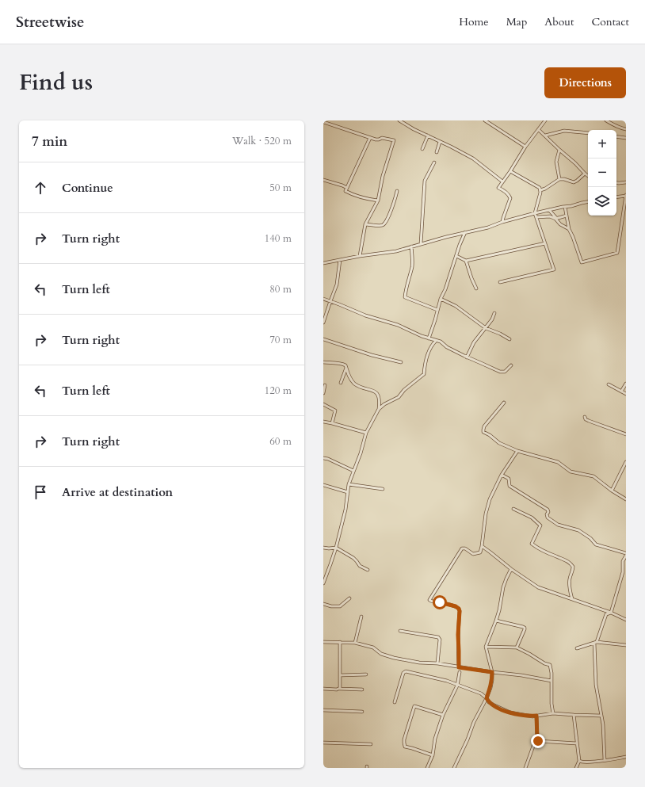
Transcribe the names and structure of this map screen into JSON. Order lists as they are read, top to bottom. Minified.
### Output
{"page":{"header":"Streetwise","nav":["Home","Map","About","Contact"],"title":"Find us","buttons":"Directions","heading":["7 min","Walk · 520 m"],"map_buttons":["+","−"],"list":[["Continue","50 m"],["Turn right","140 m"],["Turn left","80 m"],["Turn right","70 m"],["Turn left","120 m"],["Turn right","60 m"],"Arrive at destination"]}}
